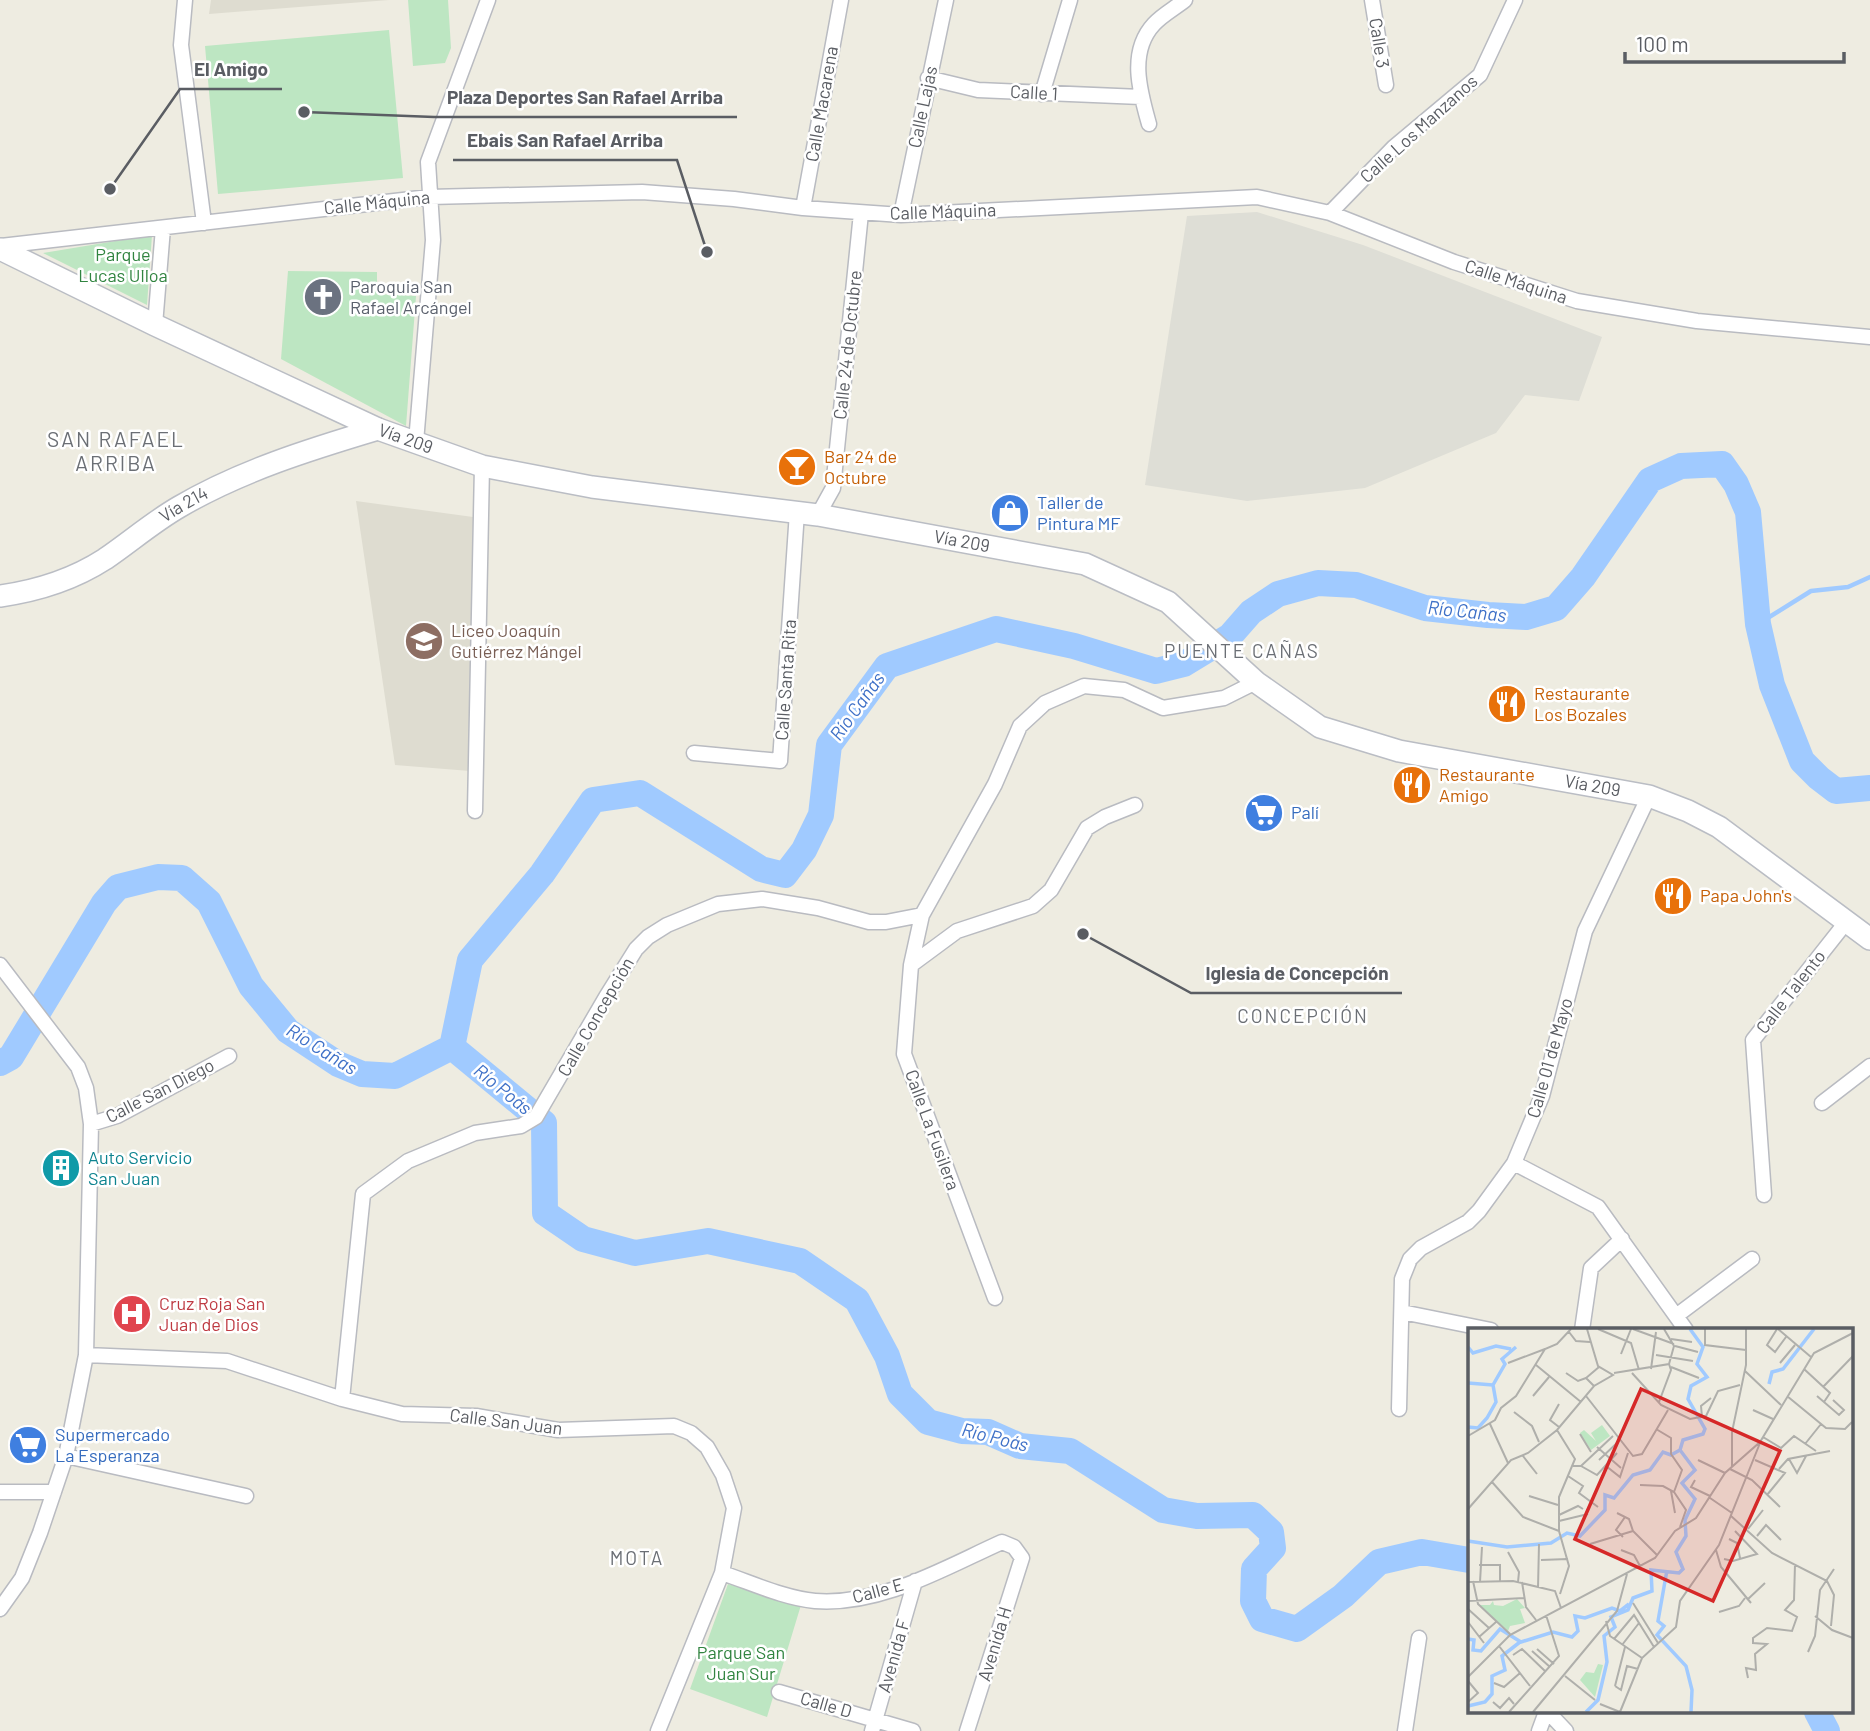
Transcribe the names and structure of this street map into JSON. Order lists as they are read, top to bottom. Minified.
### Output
{"streets":{"main road":["Vía 209","Vía 214"],"street":["Calle 3","Calle 1","Calle Macarena","Calle Lajas","Calle Los Manzanos","Calle Máquina","Calle 24 de Octubre","Calle Santa Rita","Calle Talento","Calle Concepción","Calle 01 de Mayo","Calle San Diego","Calle La Fusilera","Calle San Juan","Calle E","Avenida H","Avenida F","Calle D"]},"crossings":[["Calle 1","Calle Lajas"],["Calle Macarena","Calle Máquina"],["Calle Lajas","Calle Máquina"],["Calle Los Manzanos","Calle Máquina"],["Calle Máquina","Calle 24 de Octubre"],["Calle Máquina","Vía 209"],["Calle 24 de Octubre","Vía 209"],["Calle 24 de Octubre","Calle Santa Rita"],["Vía 209","Vía 214"],["Vía 209","Calle Santa Rita"],["Vía 209","Calle Talento"],["Vía 209","Calle 01 de Mayo"],["Calle Concepción","Calle La Fusilera"],["Calle Concepción","Calle San Juan"],["Calle San Juan","Calle E"],["Calle E","Avenida H"],["Calle E","Avenida F"],["Avenida F","Calle D"]],"districts":["SAN RAFAEL ARRIBA","PUENTE CAÑAS","CONCEPCIÓN","MOTA"],"water":["Río Cañas","Río Poás"],"parks":["Parque Lucas Ulloa","Parque San Juan Sur"],"places":{"other":["Plaza Deportes San Rafael Arriba","El Amigo","Ebais San Rafael Arriba","Iglesia de Concepción"],"church":["Paroquia San Rafael Arcángel"],"bar":["Bar 24 de Octubre"],"shop":["Taller de Pintura MF"],"school or university":["Liceo Joaquín Gutiérrez Mángel"],"restaurant":["Restaurante Los Bozales","Restaurante Amigo","Papa John's"],"supermarket":["Palí","Supermercado La Esperanza"],"building":["Auto Servicio San Juan"],"hospital":["Cruz Roja San Juan de Dios"]},"scale_bar":"100 m"}
